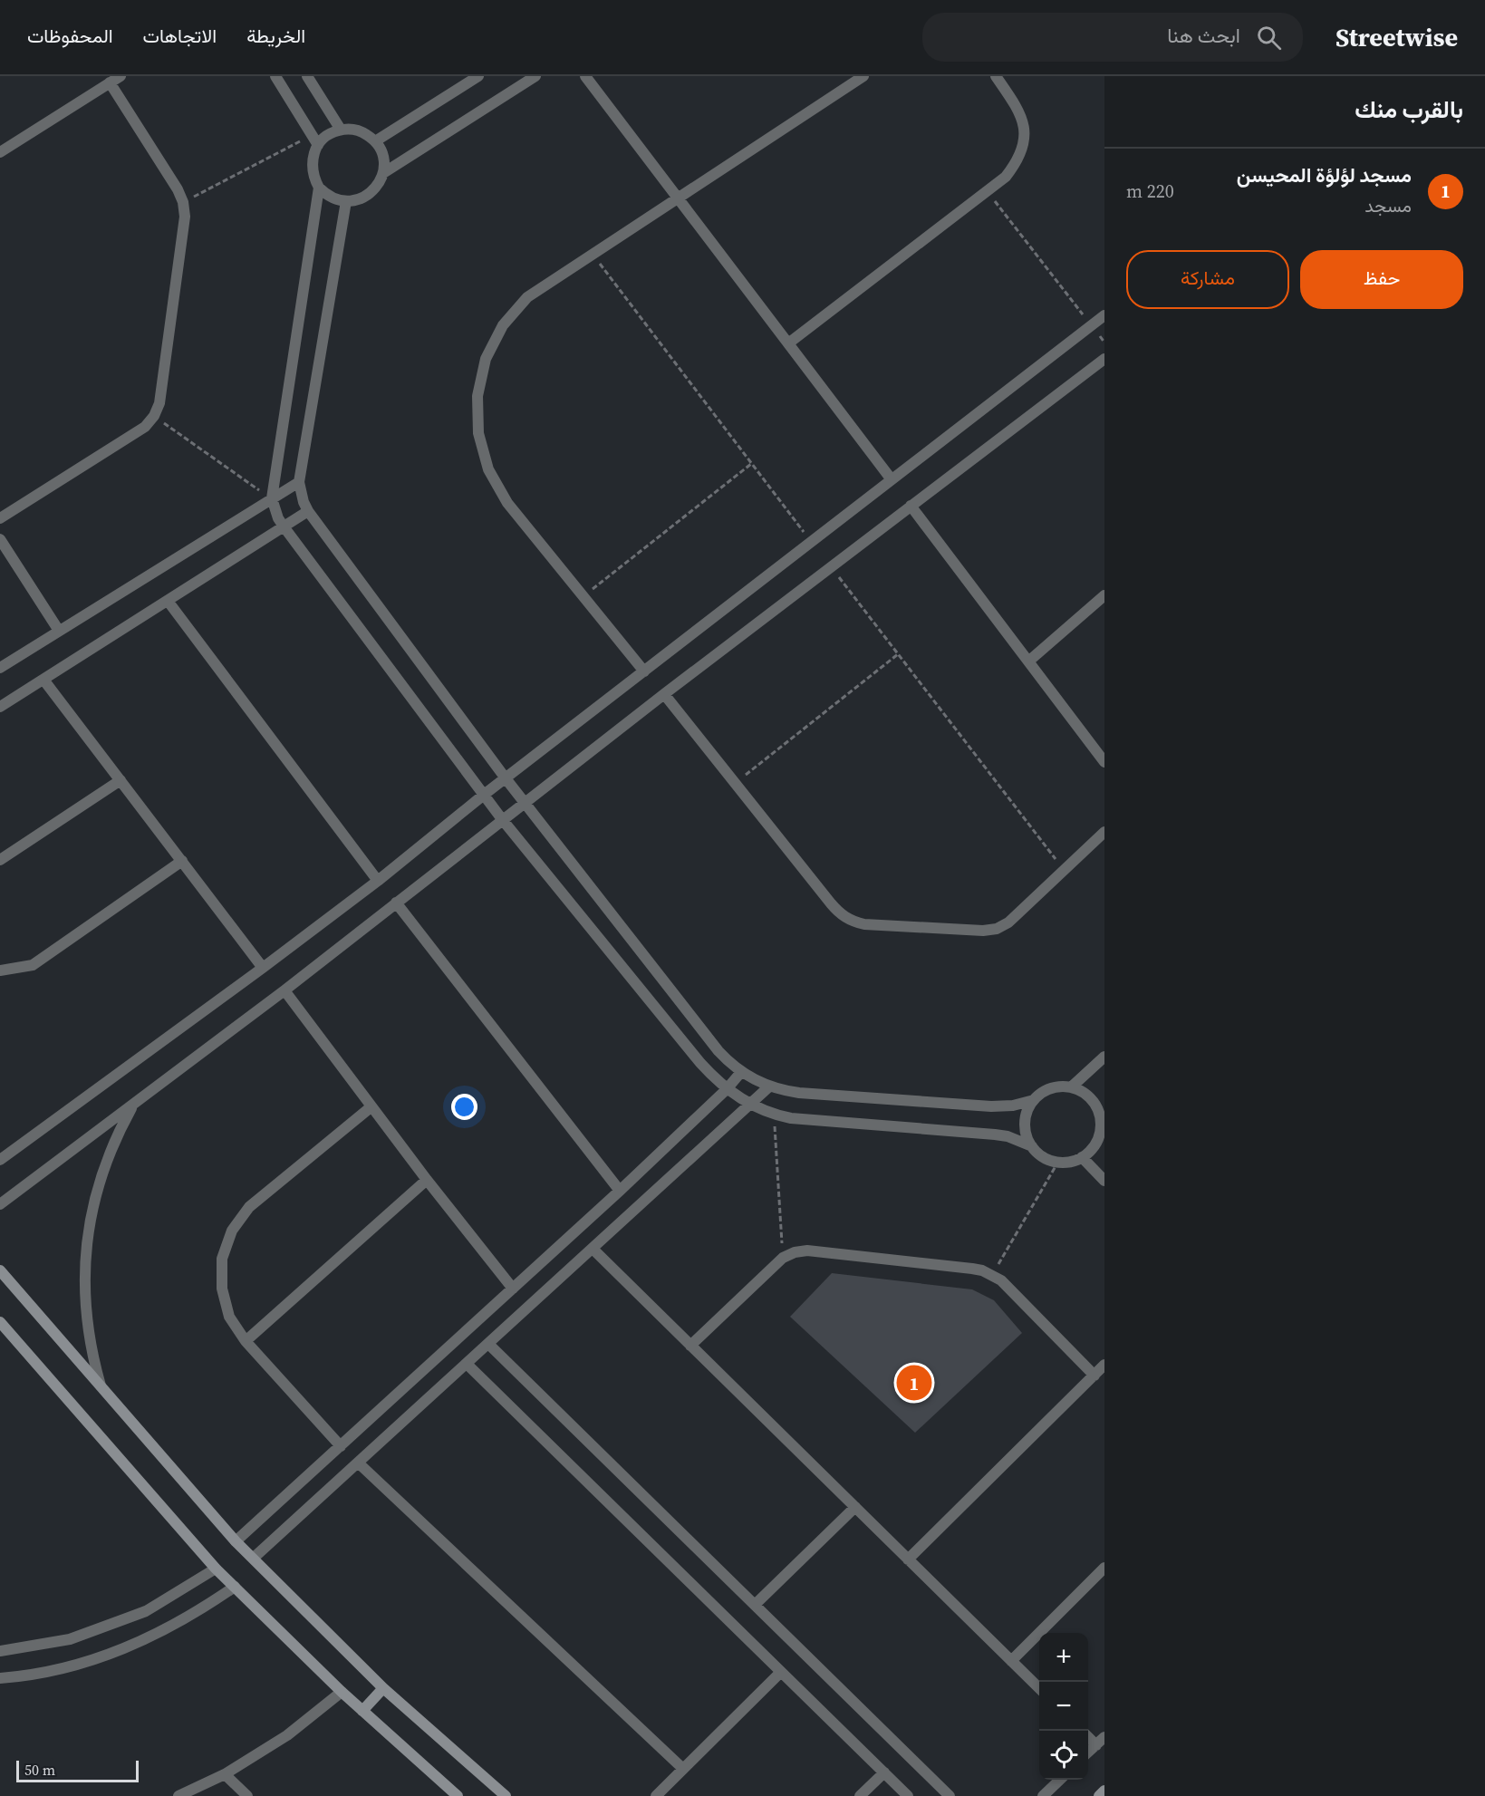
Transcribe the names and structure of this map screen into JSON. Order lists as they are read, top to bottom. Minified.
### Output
{"scale_bar":"50 m","page":{"header":"Streetwise","search":"ابحث هنا","nav":["الخريطة","الاتجاهات","المحفوظات"],"heading":"بالقرب منك","list":[{"mark":"1","name":"مسجد لؤلؤة المحيسن","note":"مسجد","value":"220 m"}],"buttons":["حفظ","مشاركة"],"pins":"1","map_buttons":["+","−"],"scale":"50 m"}}
